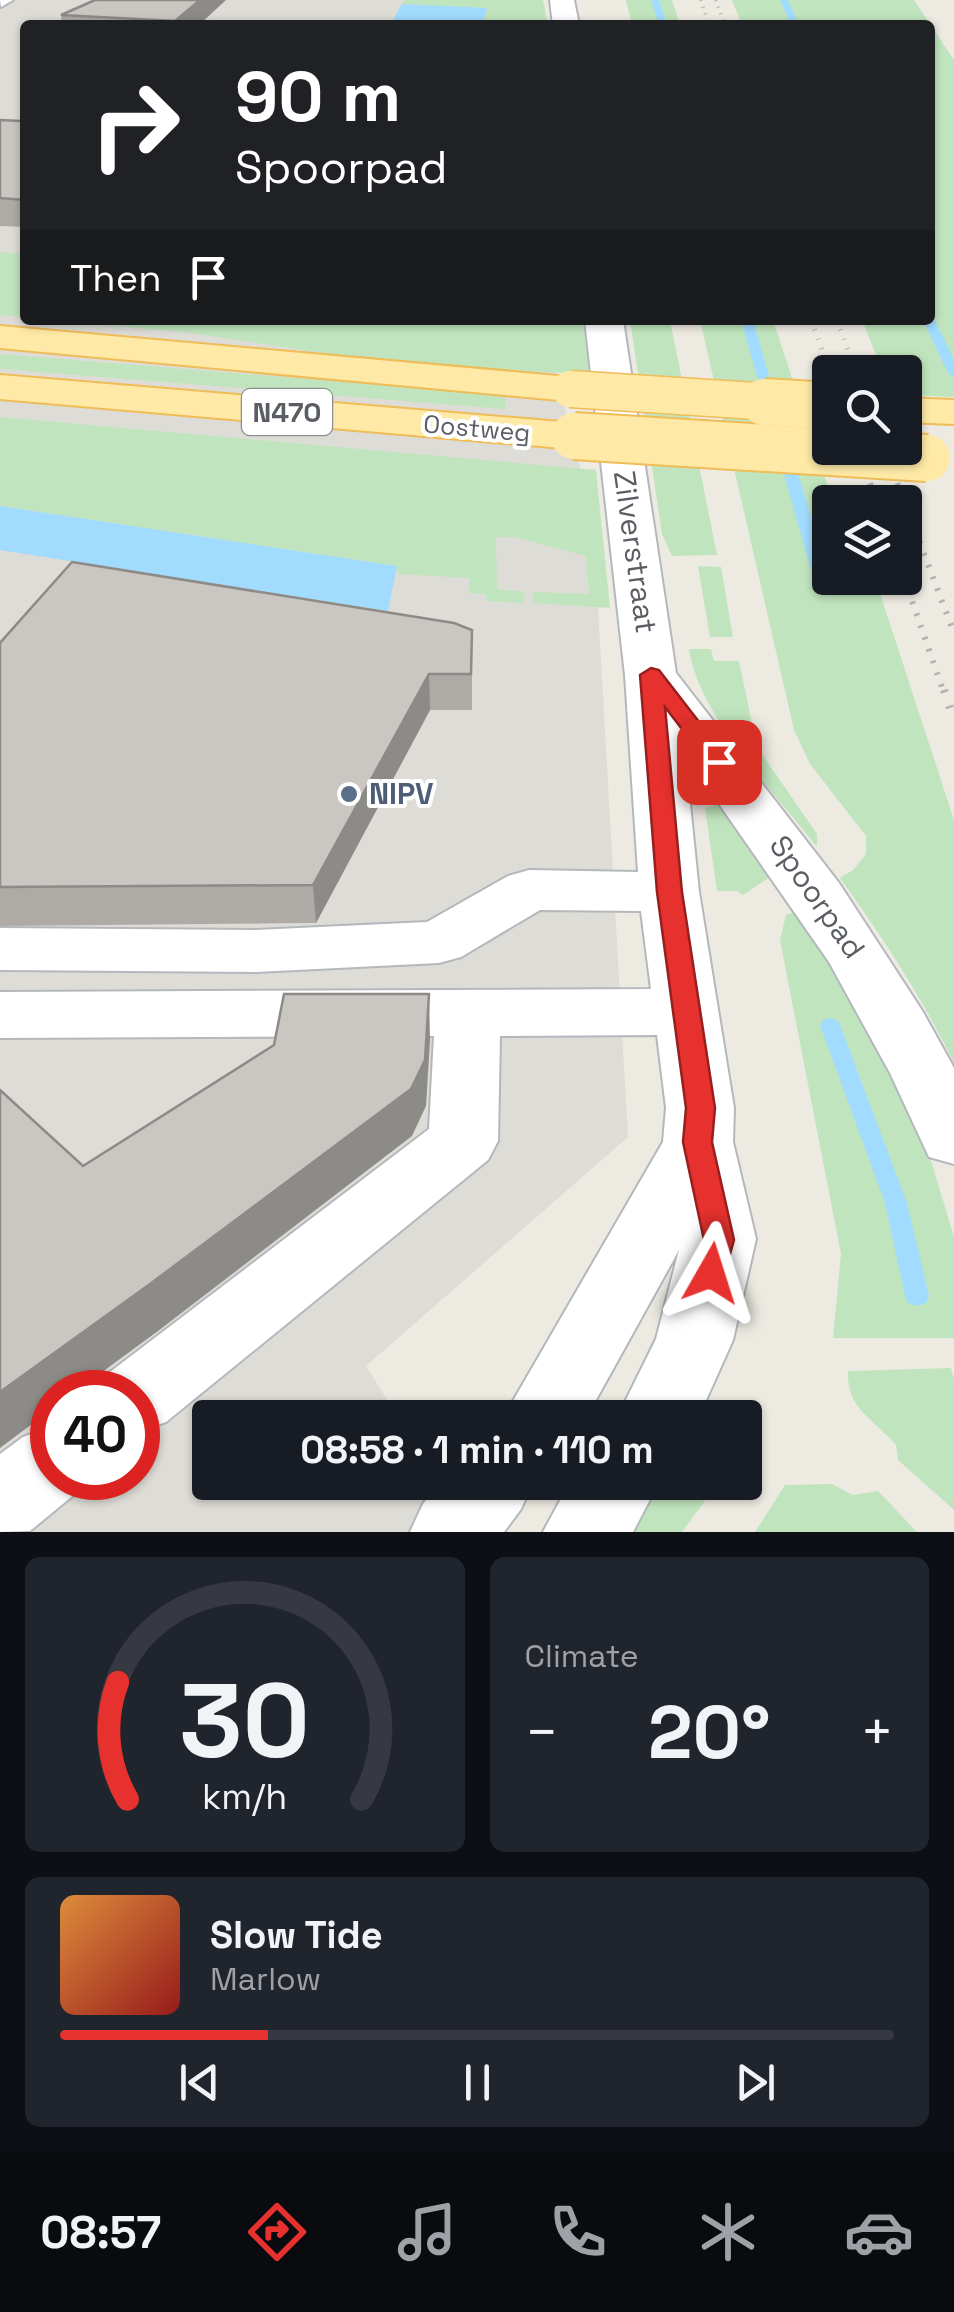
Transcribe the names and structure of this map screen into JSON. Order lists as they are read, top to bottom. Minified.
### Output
{"streets":{"main road":["N470","Oostweg"],"street":["Zilverstraat","Spoorpad"]},"crossings":[["Zilverstraat","Spoorpad"]],"places":["NIPV"],"page":{"turn":["90 m","Spoorpad"],"then":"Then","limit":"40","trip":"08:58 · 1 min · 110 m","tile":"Climate","heat":["−","20°","+"],"song":["Slow Tide","Marlow"],"tabs":"08:57","gauge":["30","km/h"]}}
